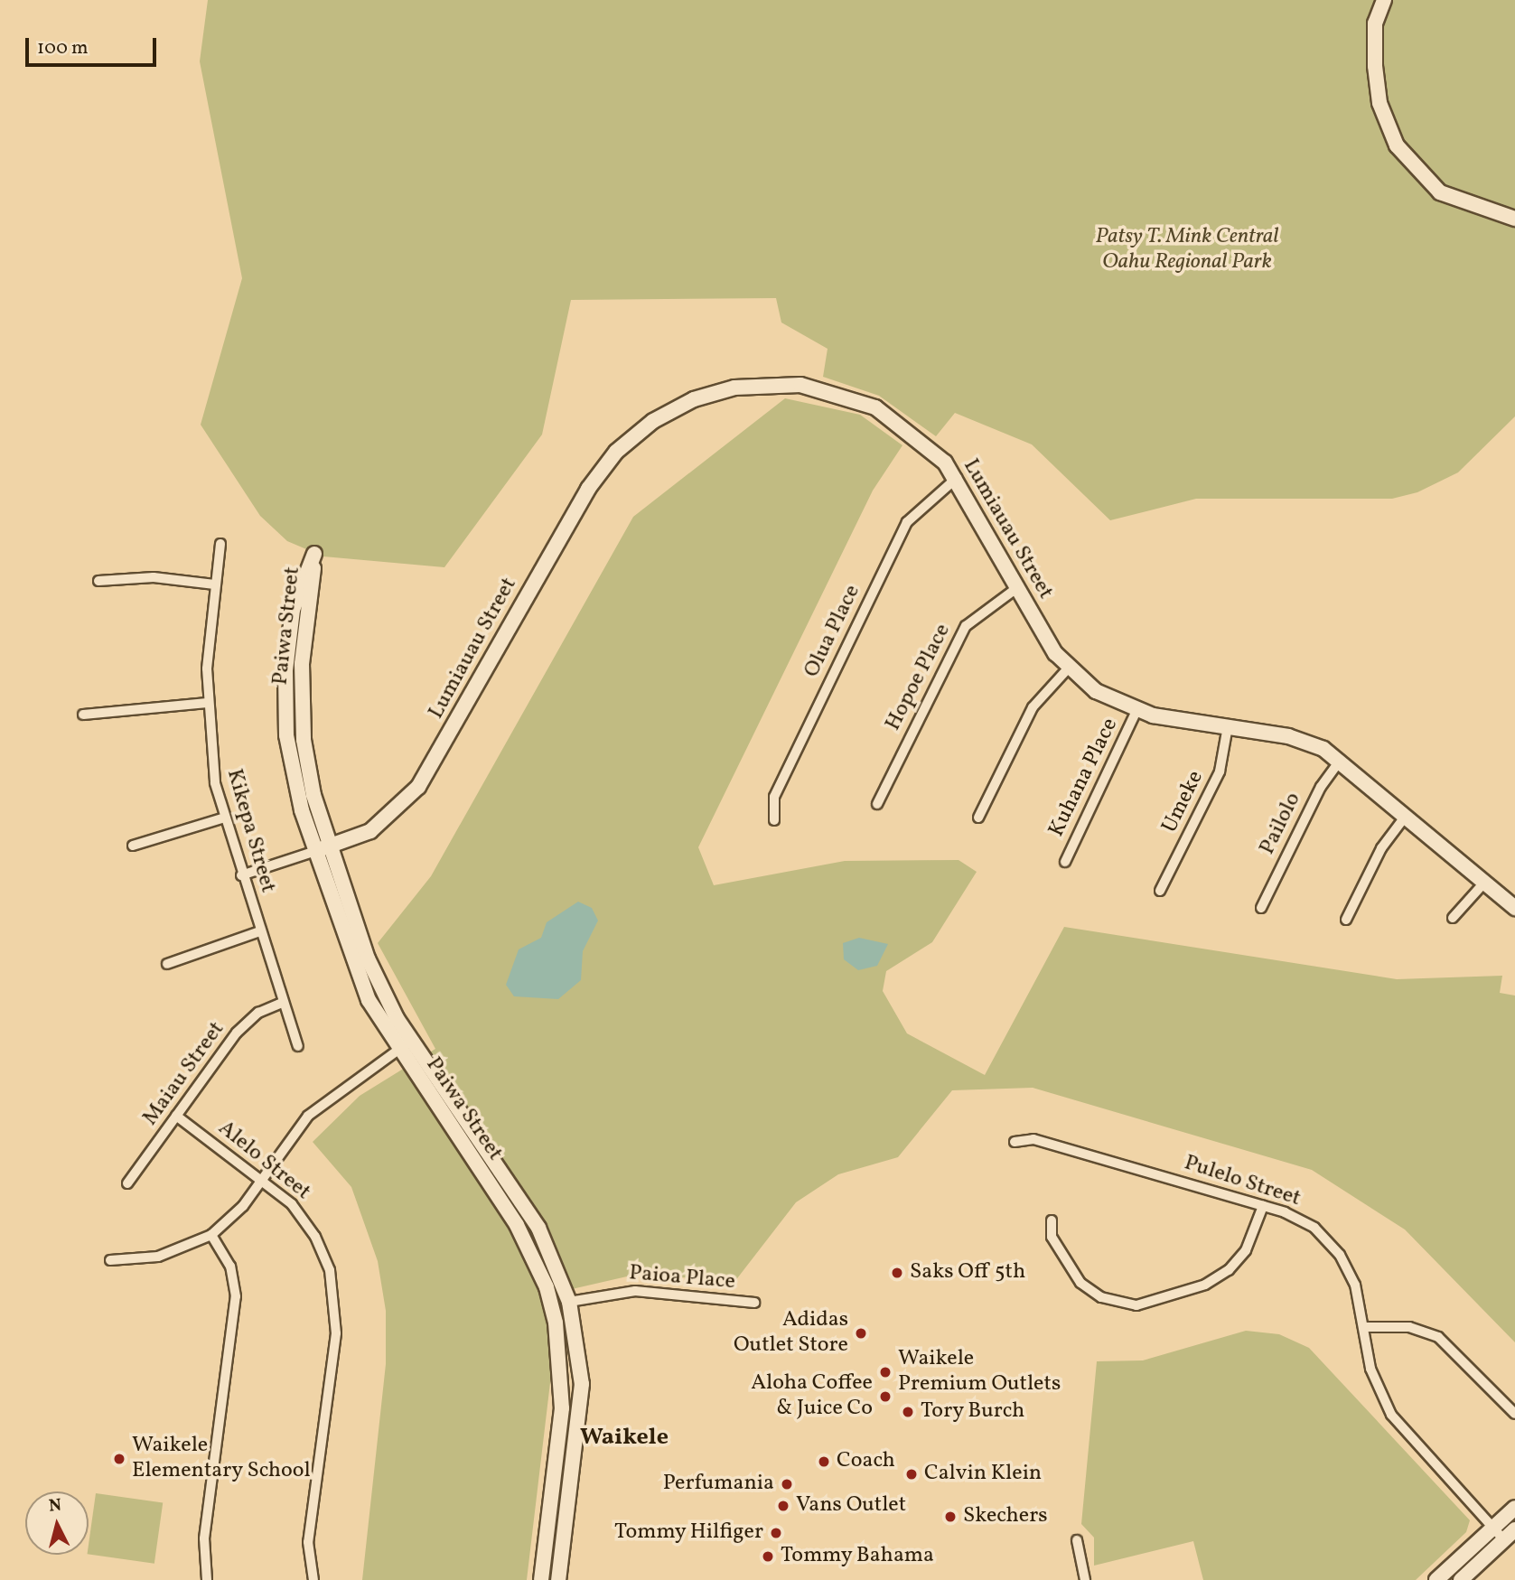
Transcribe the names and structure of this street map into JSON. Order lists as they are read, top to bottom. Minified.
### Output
{"streets":{"street":["Lumiauau Street","Paiwa Street","Olua Place","Hopoe Place","Kuhana Place","Umeke","Pailolo","Kikepa Street","Maiau Street","Alelo Street","Pulelo Street","Paioa Place"]},"crossings":[["Lumiauau Street","Paiwa Street"],["Lumiauau Street","Olua Place"],["Lumiauau Street","Hopoe Place"],["Lumiauau Street","Kuhana Place"],["Lumiauau Street","Umeke"],["Lumiauau Street","Pailolo"],["Lumiauau Street","Kikepa Street"],["Paiwa Street","Paioa Place"],["Kikepa Street","Maiau Street"],["Maiau Street","Alelo Street"]],"districts":["Waikele"],"parks":["Patsy T. Mink Central Oahu Regional Park"],"places":["Saks Off 5th","Adidas Outlet Store","Waikele Premium Outlets","Aloha Coffee & Juice Co","Tory Burch","Waikele Elementary School","Coach","Calvin Klein","Perfumania","Vans Outlet","Skechers","Tommy Hilfiger","Tommy Bahama"],"scale_bar":"100 m","north":"top"}
